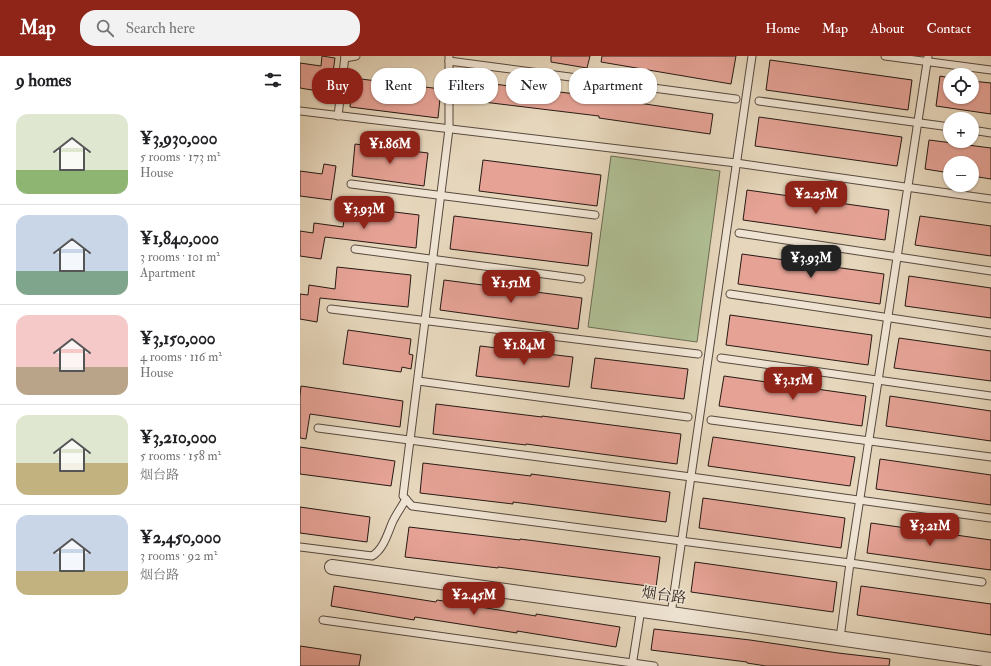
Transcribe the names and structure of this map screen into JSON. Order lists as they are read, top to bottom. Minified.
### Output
{"streets":{"street":["烟台路"]},"page":{"header":"Map","search":"Search here","nav":["Home","Map","About","Contact"],"heading":"9 homes","map_buttons":["+","−"],"chip":["Buy","Rent","Filters","New","Apartment"],"list":[{"name":"¥3,930,000","note":"5 rooms · 173 m² · House"},{"name":"¥1,840,000","note":"3 rooms · 101 m² · Apartment"},{"name":"¥3,150,000","note":"4 rooms · 116 m² · House"},{"name":"¥3,210,000","note":"5 rooms · 158 m² · 烟台路"},{"name":"¥2,450,000","note":"3 rooms · 92 m² · 烟台路"}],"price":["¥1.86M","¥2.25M","¥3.93M","¥3.93M","¥1.51M","¥1.84M","¥3.15M","¥3.21M","¥2.45M"]}}
